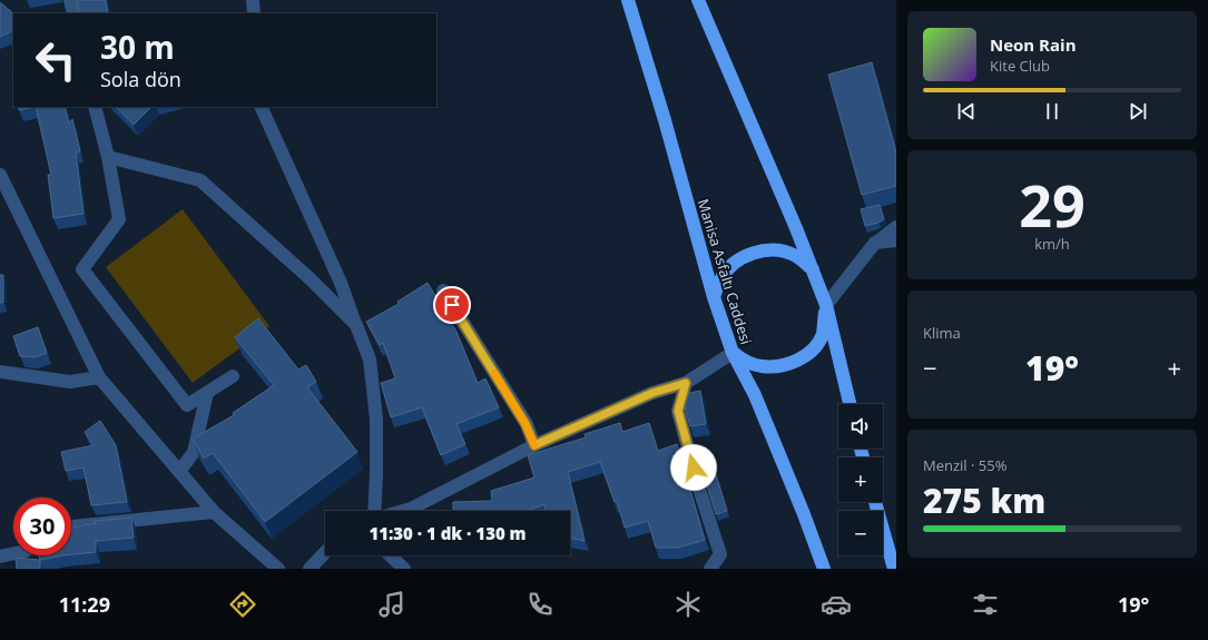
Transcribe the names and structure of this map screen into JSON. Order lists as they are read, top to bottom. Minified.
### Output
{"streets":{"highway":["Manisa Asfaltı Caddesi"]},"page":{"turn":["30 m","Sola dön"],"song":["Neon Rain","Kite Club"],"tile":[["29","km/h"],"Klima",["Menzil · 55%","275 km"]],"heat":["−","19°","+"],"map_buttons":["+","−"],"limit":"30","trip":"11:30 · 1 dk · 130 m","tabs":["11:29","19°"]}}
